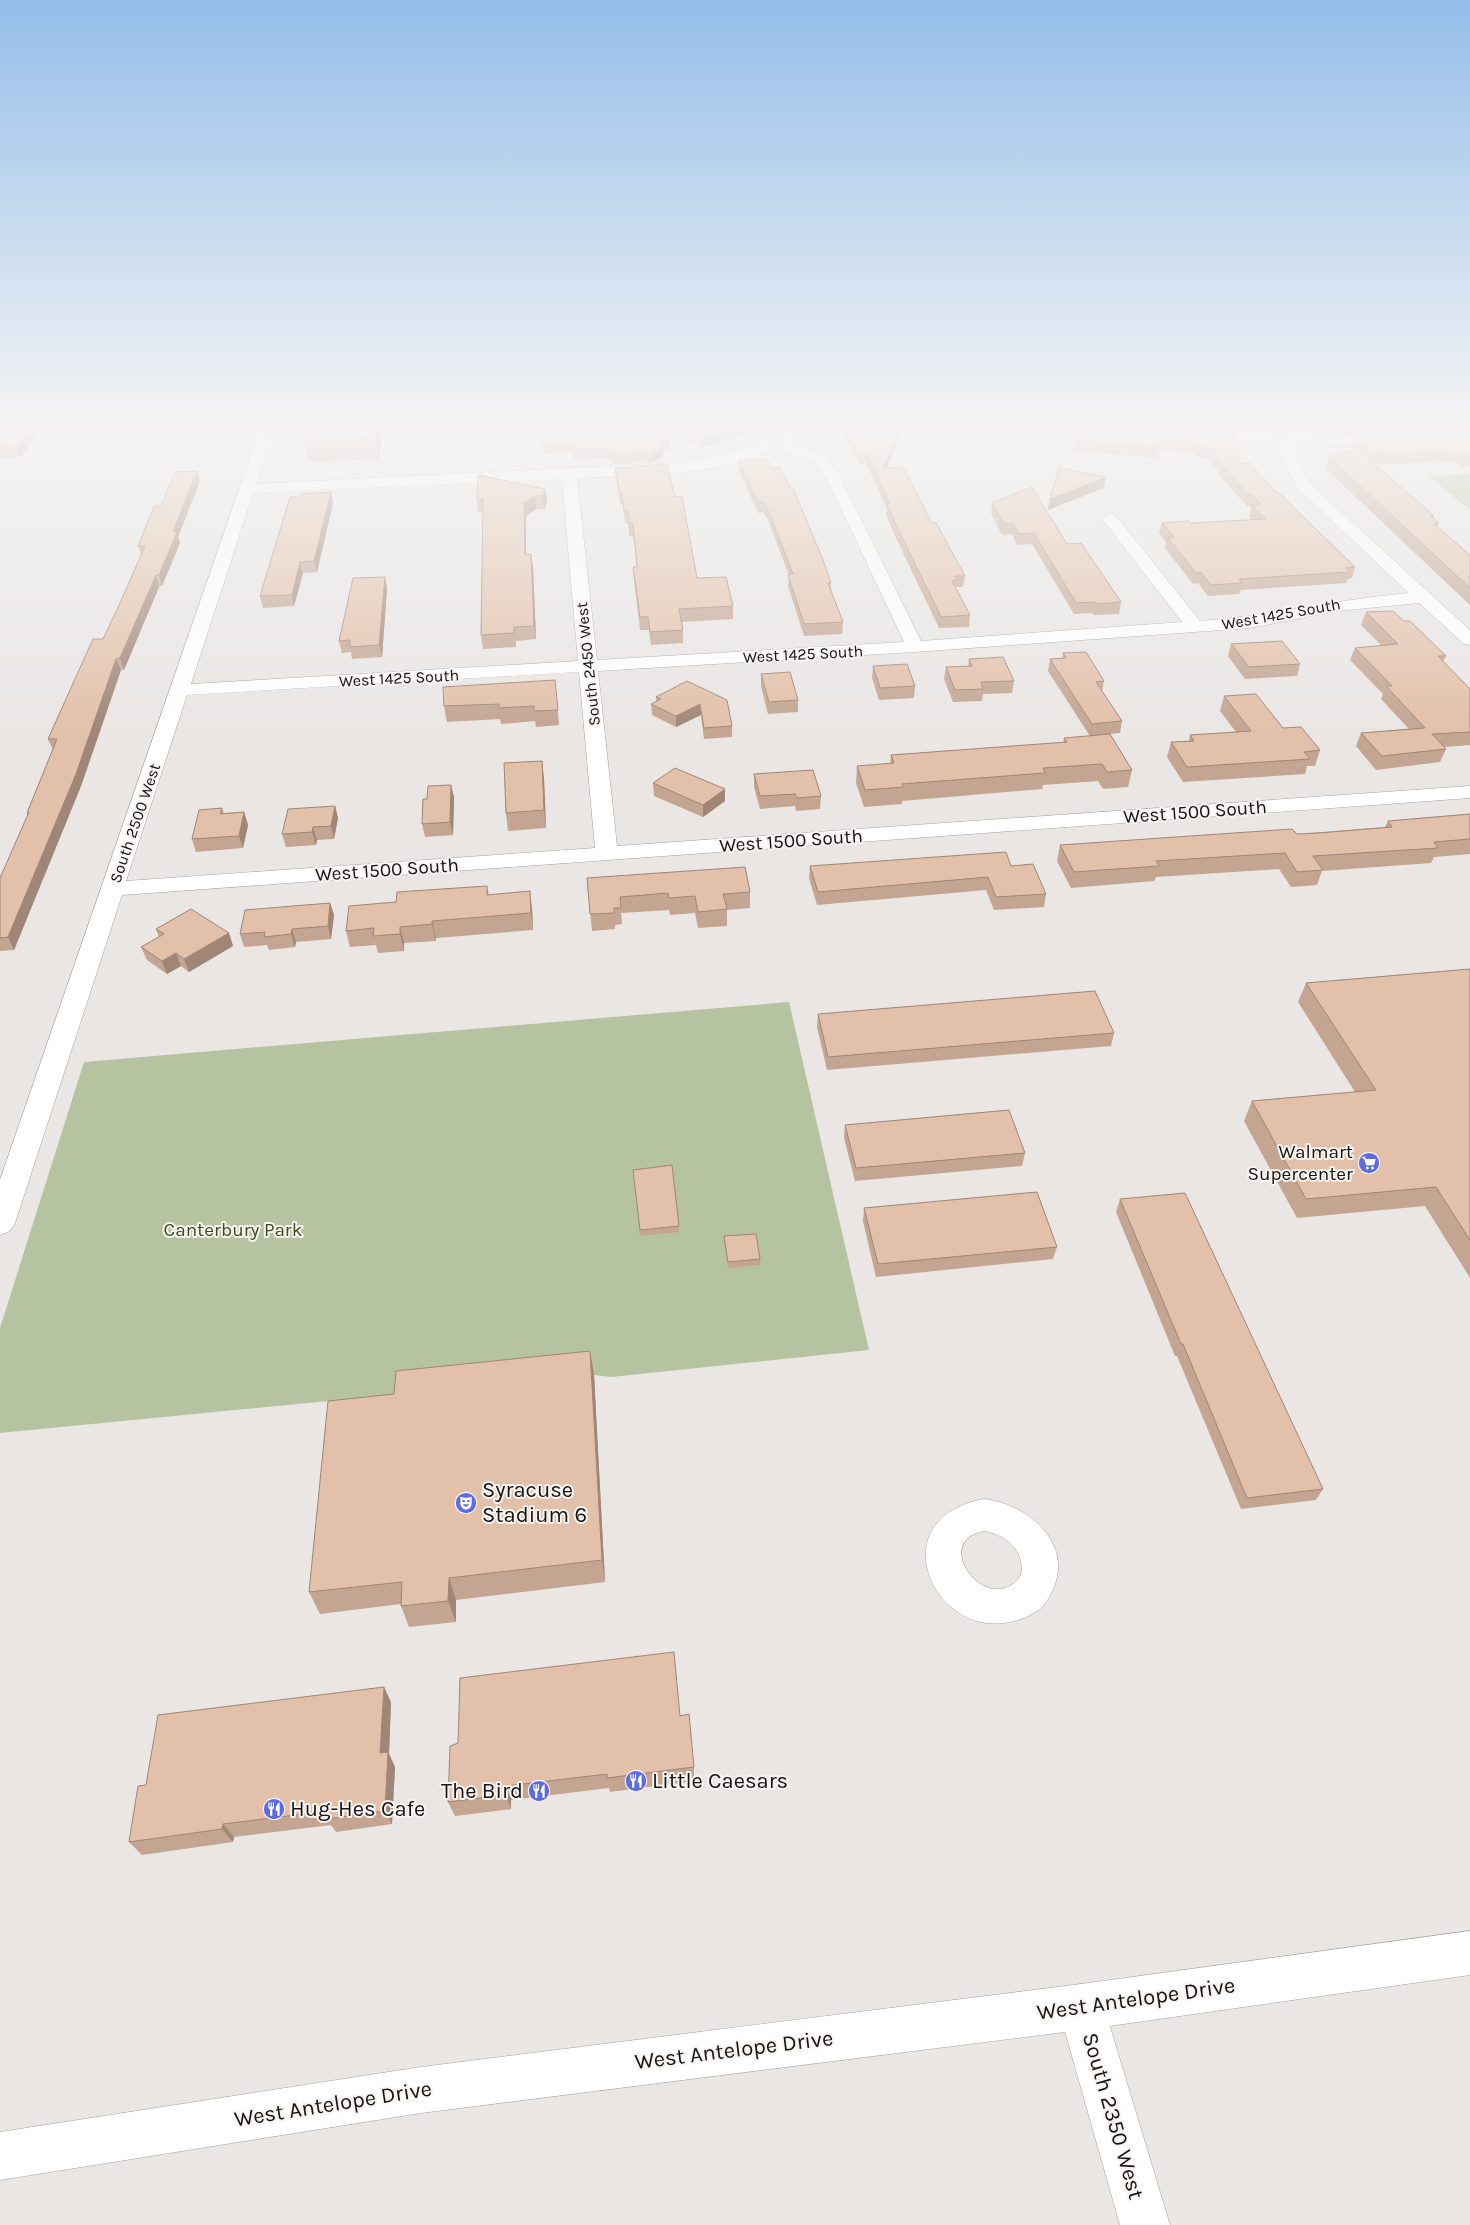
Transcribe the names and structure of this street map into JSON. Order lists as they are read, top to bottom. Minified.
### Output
{"streets":{"street":["West 1425 South","South 2450 West","West 1500 South","South 2500 West","West Antelope Drive","South 2350 West"]},"crossings":[["West 1425 South","South 2450 West"],["West 1425 South","South 2500 West"],["South 2450 West","West 1500 South"],["West 1500 South","South 2500 West"],["West Antelope Drive","South 2350 West"]],"parks":["Canterbury Park"],"places":{"supermarket":["Walmart Supercenter"],"theatre":["Syracuse Stadium 6"],"restaurant":["Little Caesars","The Bird","Hug-Hes Cafe"]}}
